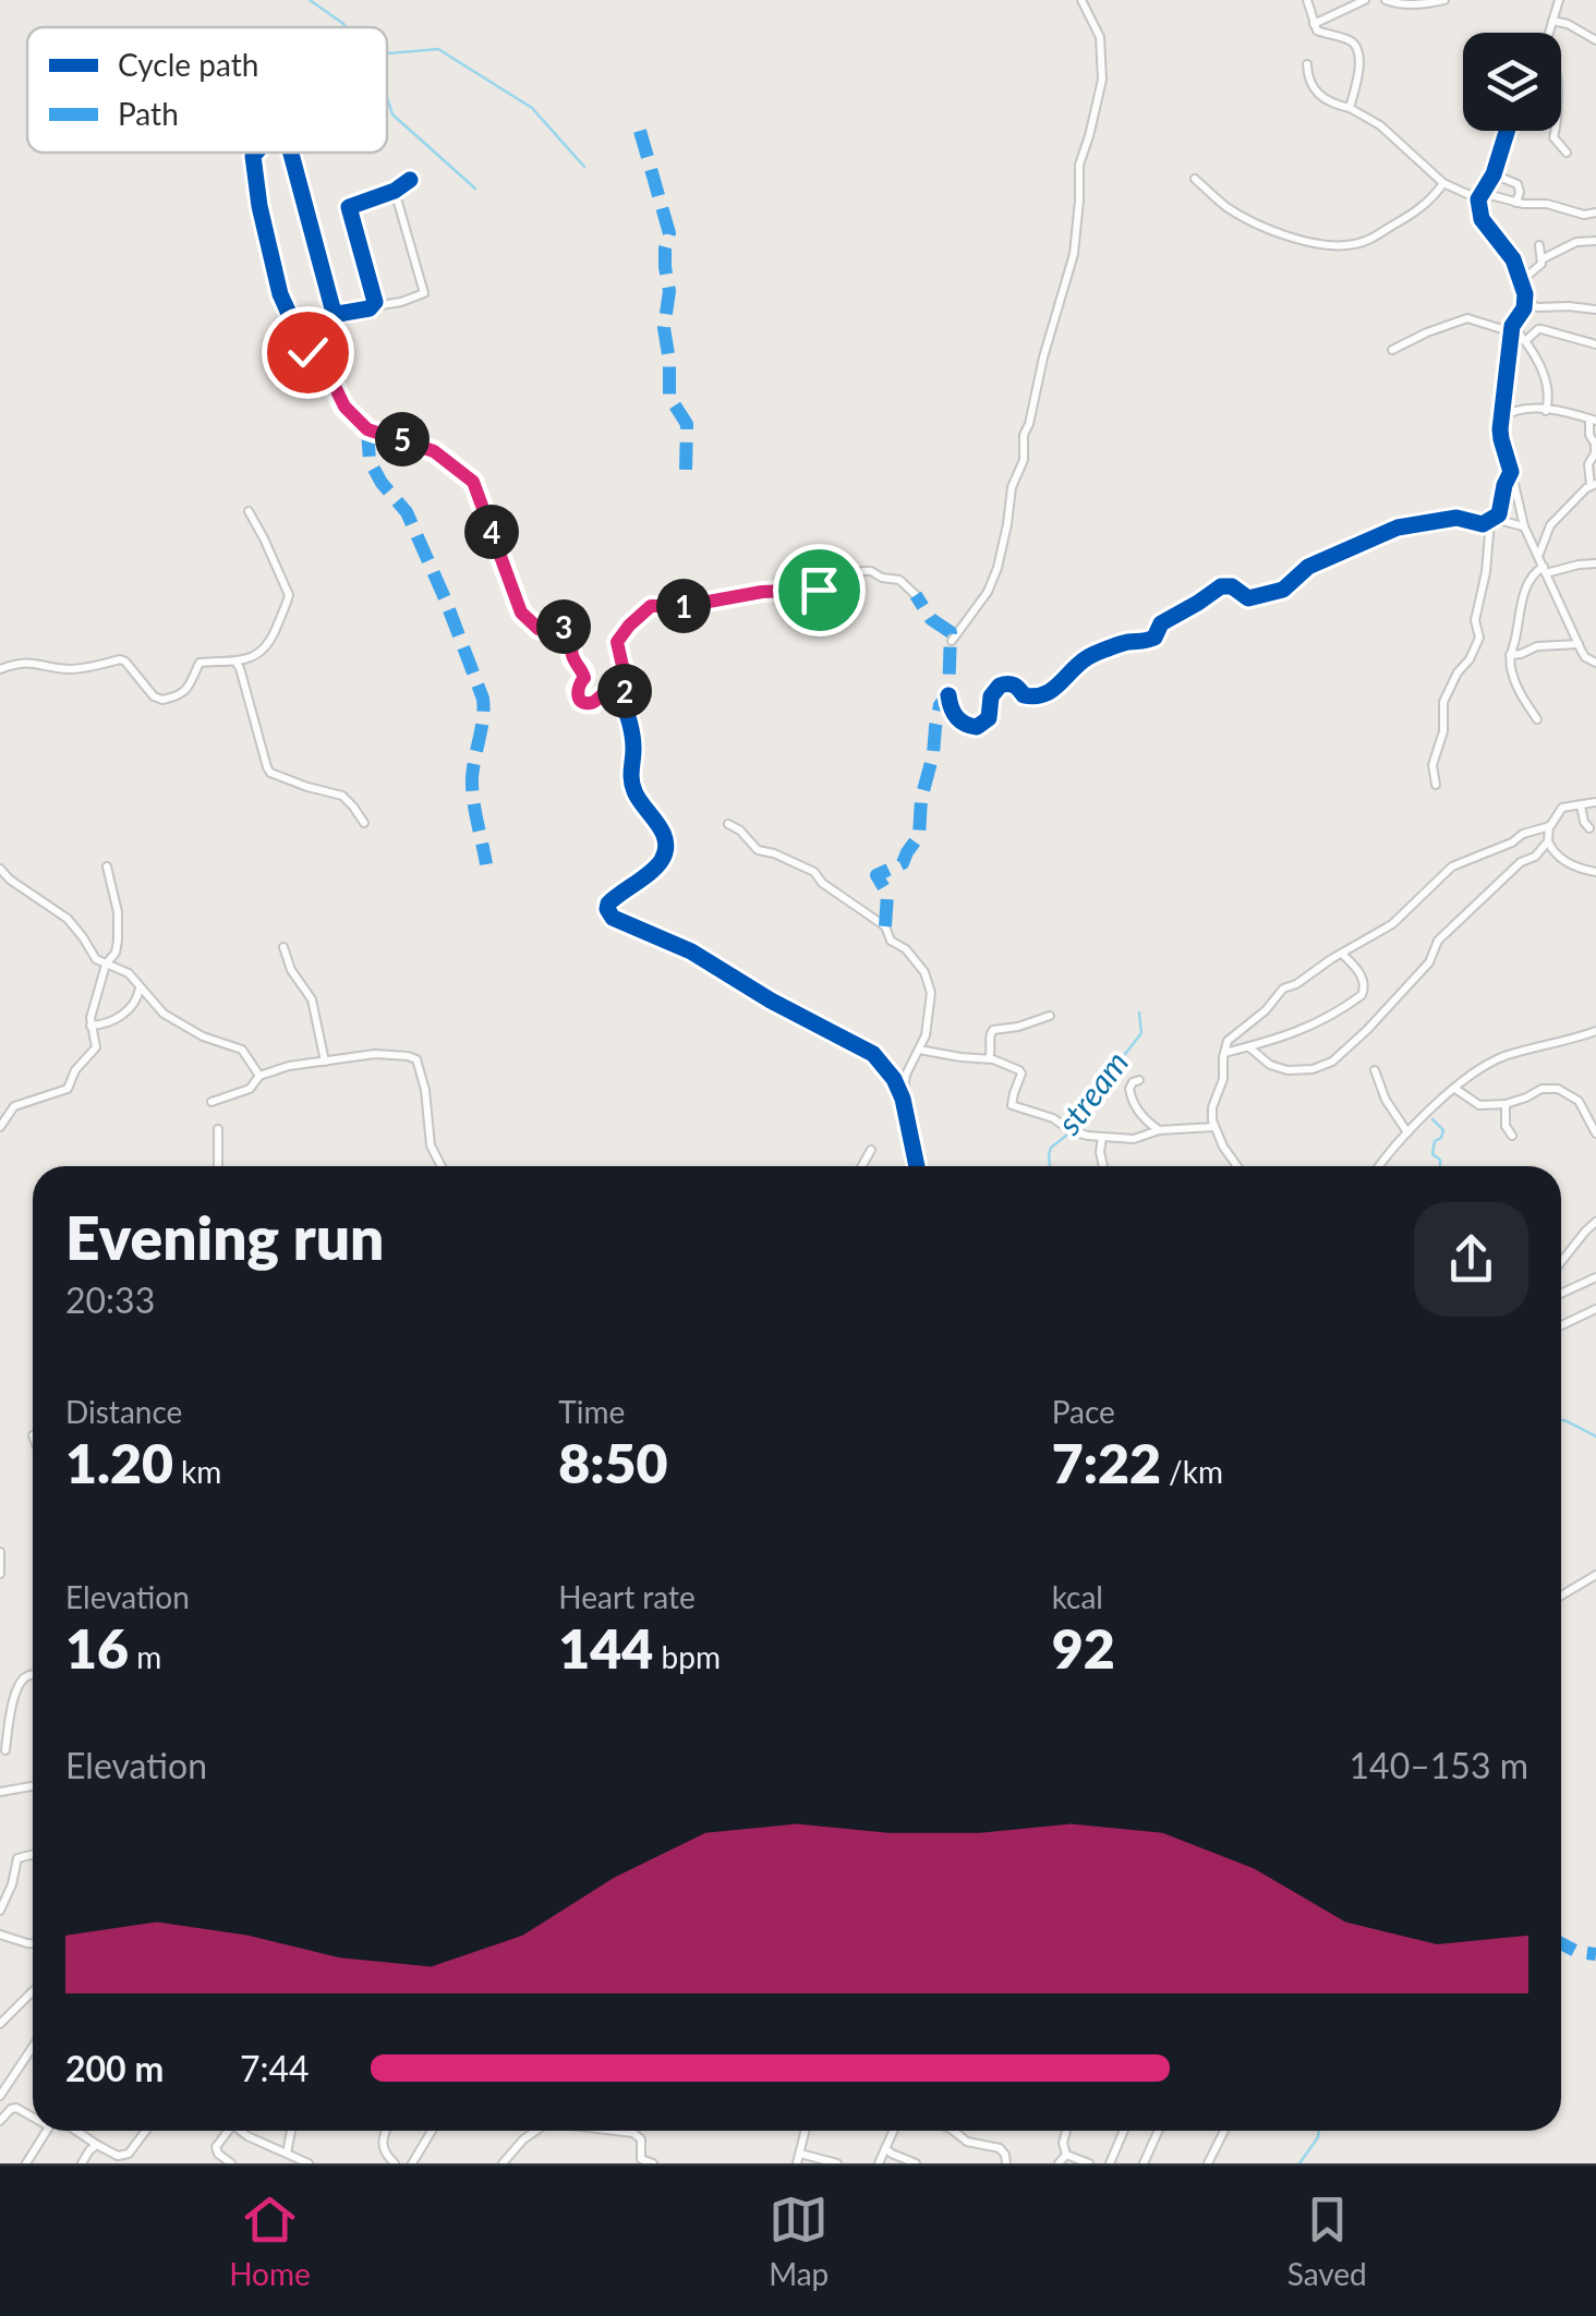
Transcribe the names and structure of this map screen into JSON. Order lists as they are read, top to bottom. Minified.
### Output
{"water":["stream"],"legend":["Cycle path","Path"],"page":{"pins":["5","4","1","3","2"],"heading":["Evening run","20:33"],"stats":[["Distance","1.20 km"],["Time","8:50"],["Pace","7:22 /km"],["Elevation","16 m"],["Heart rate","144 bpm"],["kcal","92"]],"chart":["Elevation","140–153 m"],"list":[{"name":"200 m","note":"7:44"}],"tabs":["Home","Map","Saved"]}}
